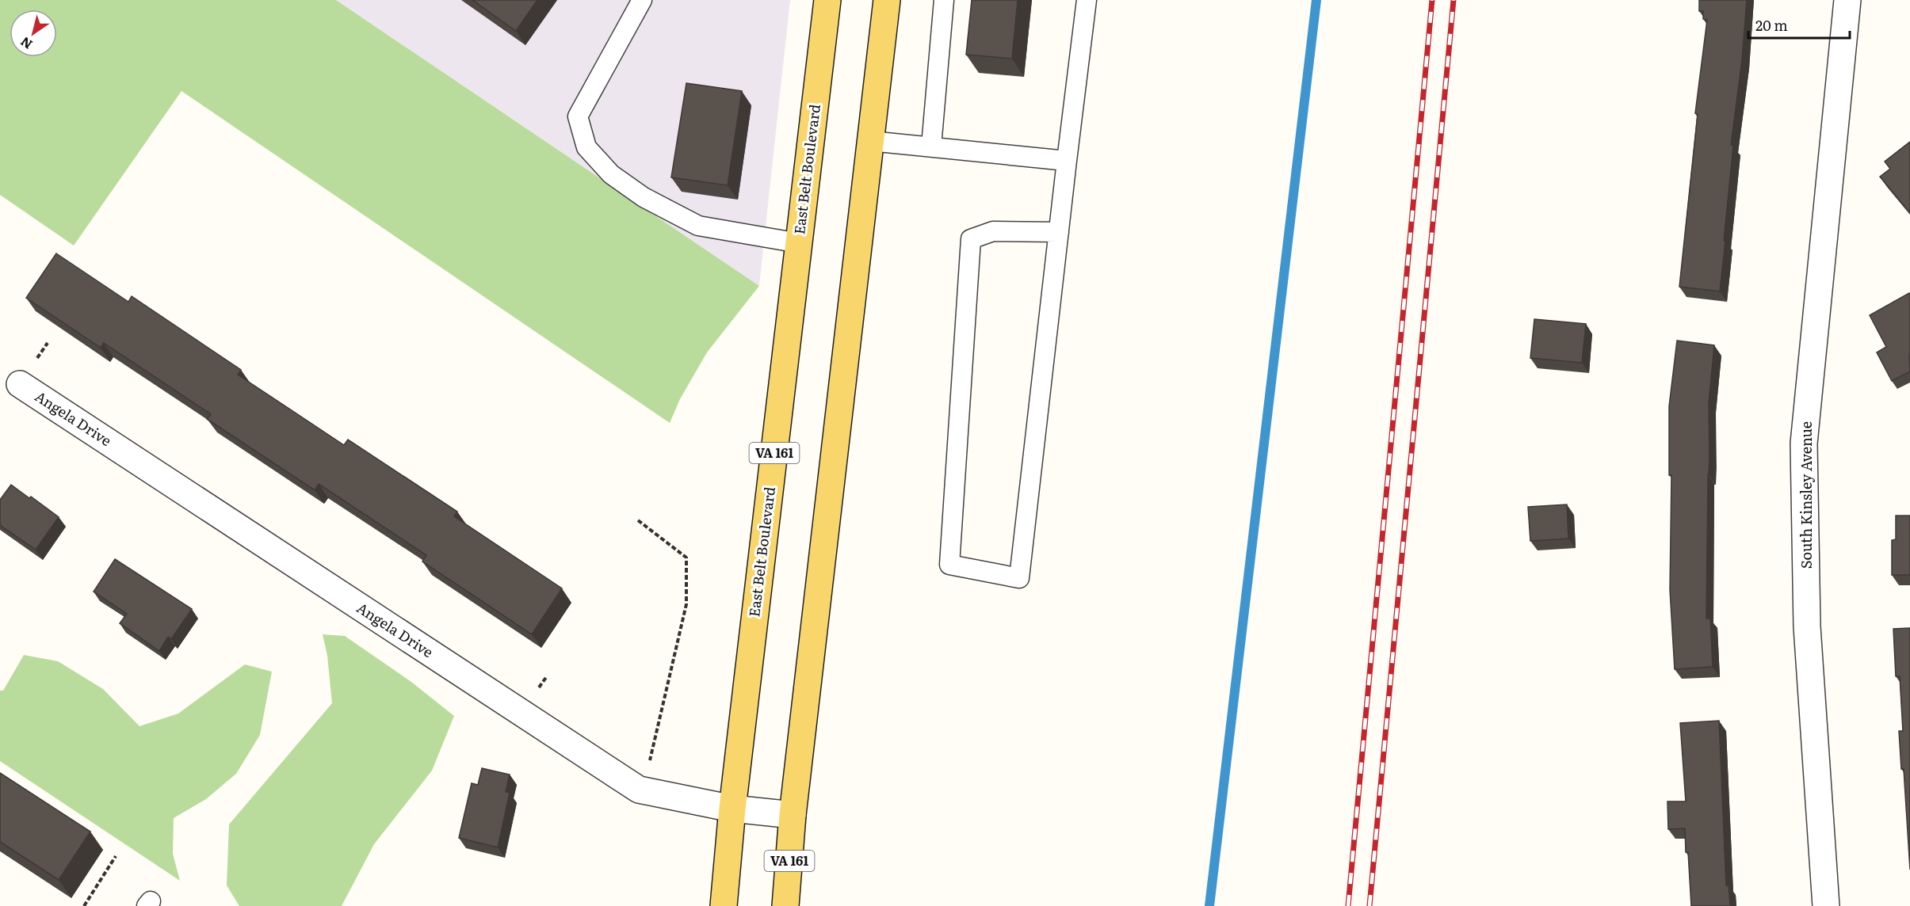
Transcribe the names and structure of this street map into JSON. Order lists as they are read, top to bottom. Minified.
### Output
{"streets":{"main road":["East Belt Boulevard","VA 161"],"street":["Angela Drive","South Kinsley Avenue"]},"crossings":[["East Belt Boulevard","Angela Drive"],["Angela Drive","VA 161"]],"scale_bar":"20 m","north":"bottom left"}
